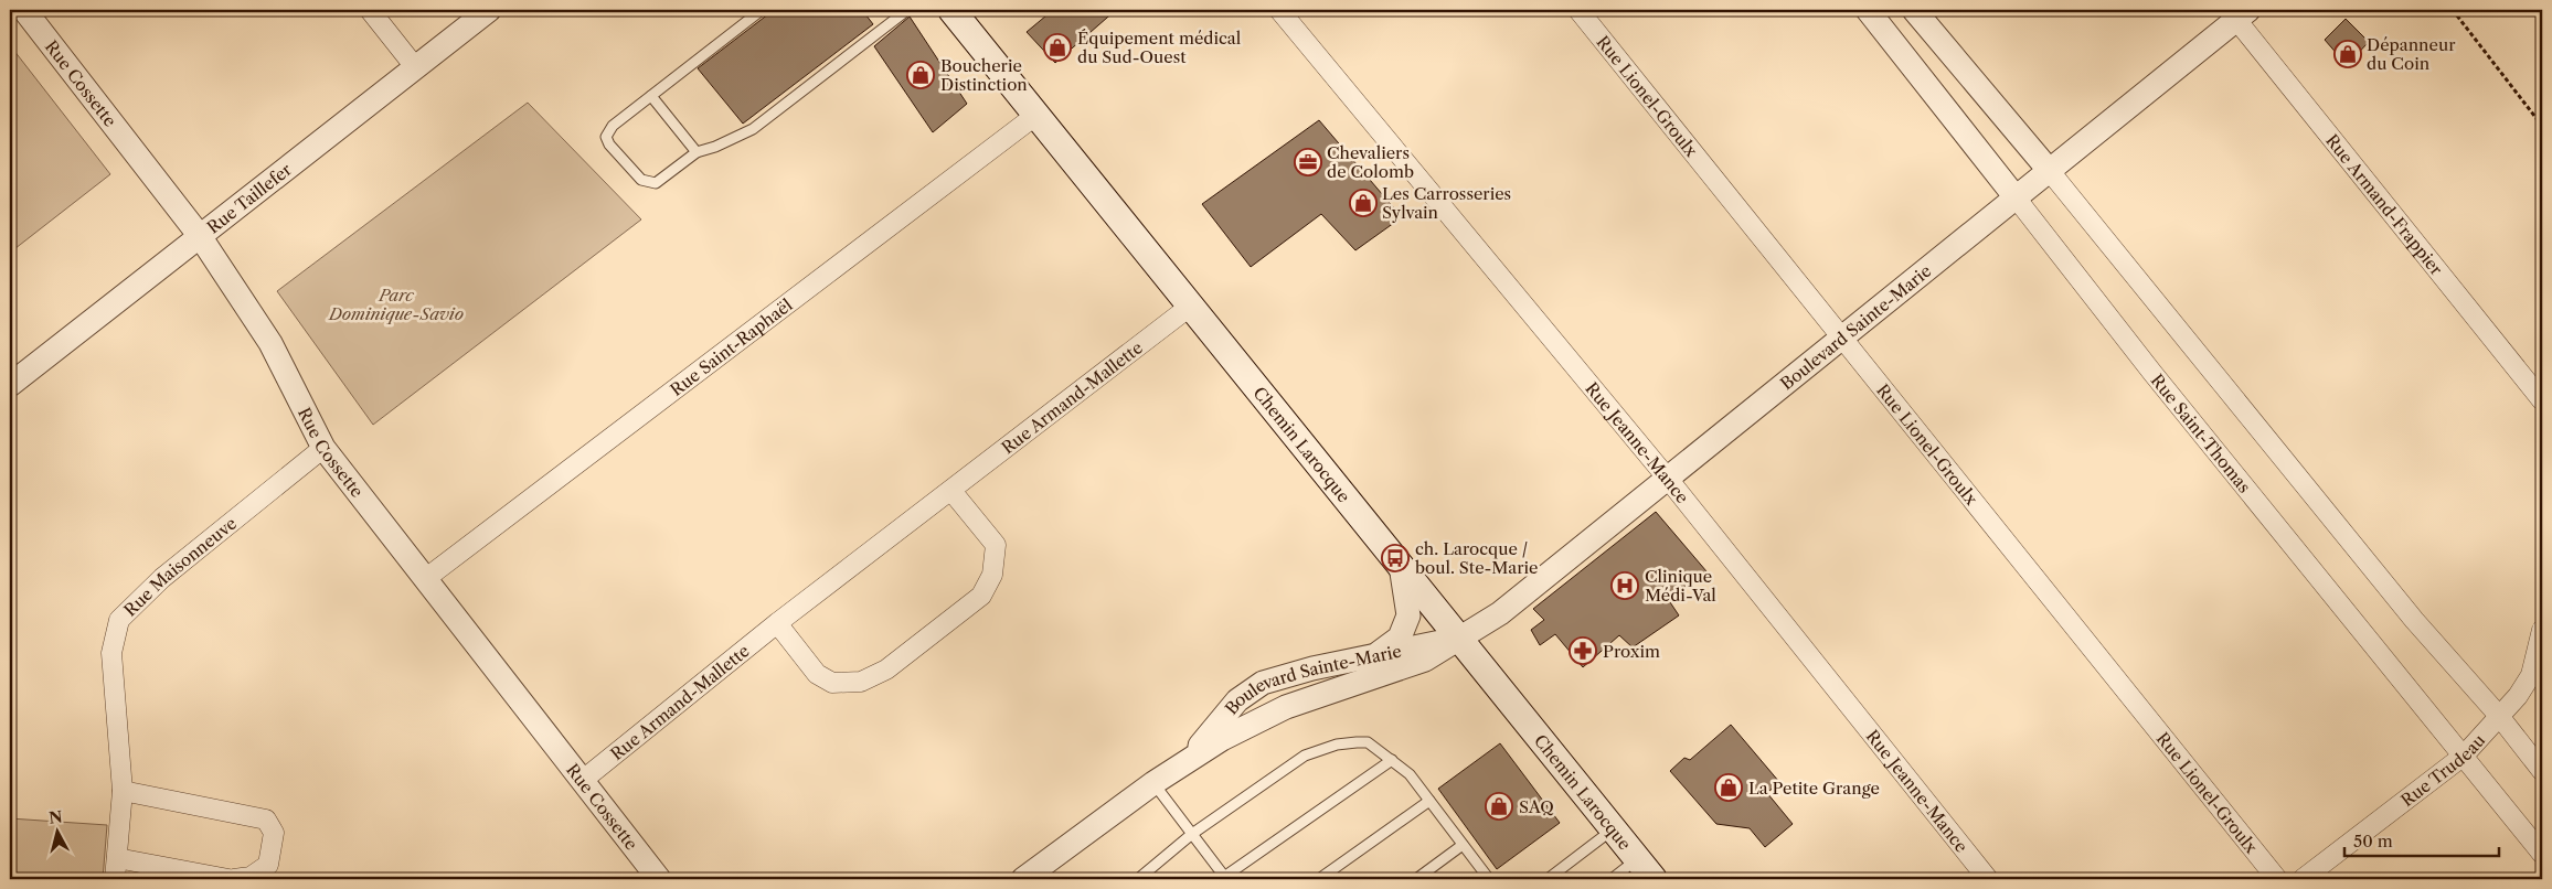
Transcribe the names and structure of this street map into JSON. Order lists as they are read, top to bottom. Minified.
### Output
{"streets":{"main road":["Chemin Larocque"],"street":["Rue Cossette","Rue Lionel-Groulx","Rue Taillefer","Rue Armand-Frappier","Boulevard Sainte-Marie","Rue Saint-Raphaël","Rue Armand-Mallette","Rue Saint-Thomas","Rue Jeanne-Mance","Rue Maisonneuve","Rue Trudeau"]},"crossings":[["Rue Cossette","Rue Taillefer"],["Rue Cossette","Rue Saint-Raphaël"],["Rue Cossette","Rue Armand-Mallette"],["Rue Cossette","Rue Maisonneuve"],["Rue Lionel-Groulx","Boulevard Sainte-Marie"],["Rue Armand-Frappier","Boulevard Sainte-Marie"],["Boulevard Sainte-Marie","Rue Saint-Thomas"],["Boulevard Sainte-Marie","Rue Jeanne-Mance"],["Boulevard Sainte-Marie","Chemin Larocque"],["Rue Saint-Raphaël","Chemin Larocque"],["Rue Armand-Mallette","Chemin Larocque"],["Rue Saint-Thomas","Rue Trudeau"]],"parks":["Parc Dominique-Savio"],"places":{"shop":["Équipement médical du Sud-Ouest","Dépanneur du Coin","Boucherie Distinction","Les Carrosseries Sylvain","La Petite Grange","SAQ"],"office":["Chevaliers de Colomb"],"bus stop":["ch. Larocque / boul. Ste-Marie"],"hospital":["Clinique Médi-Val"],"pharmacy":["Proxim"]},"scale_bar":"50 m","north":"top"}
